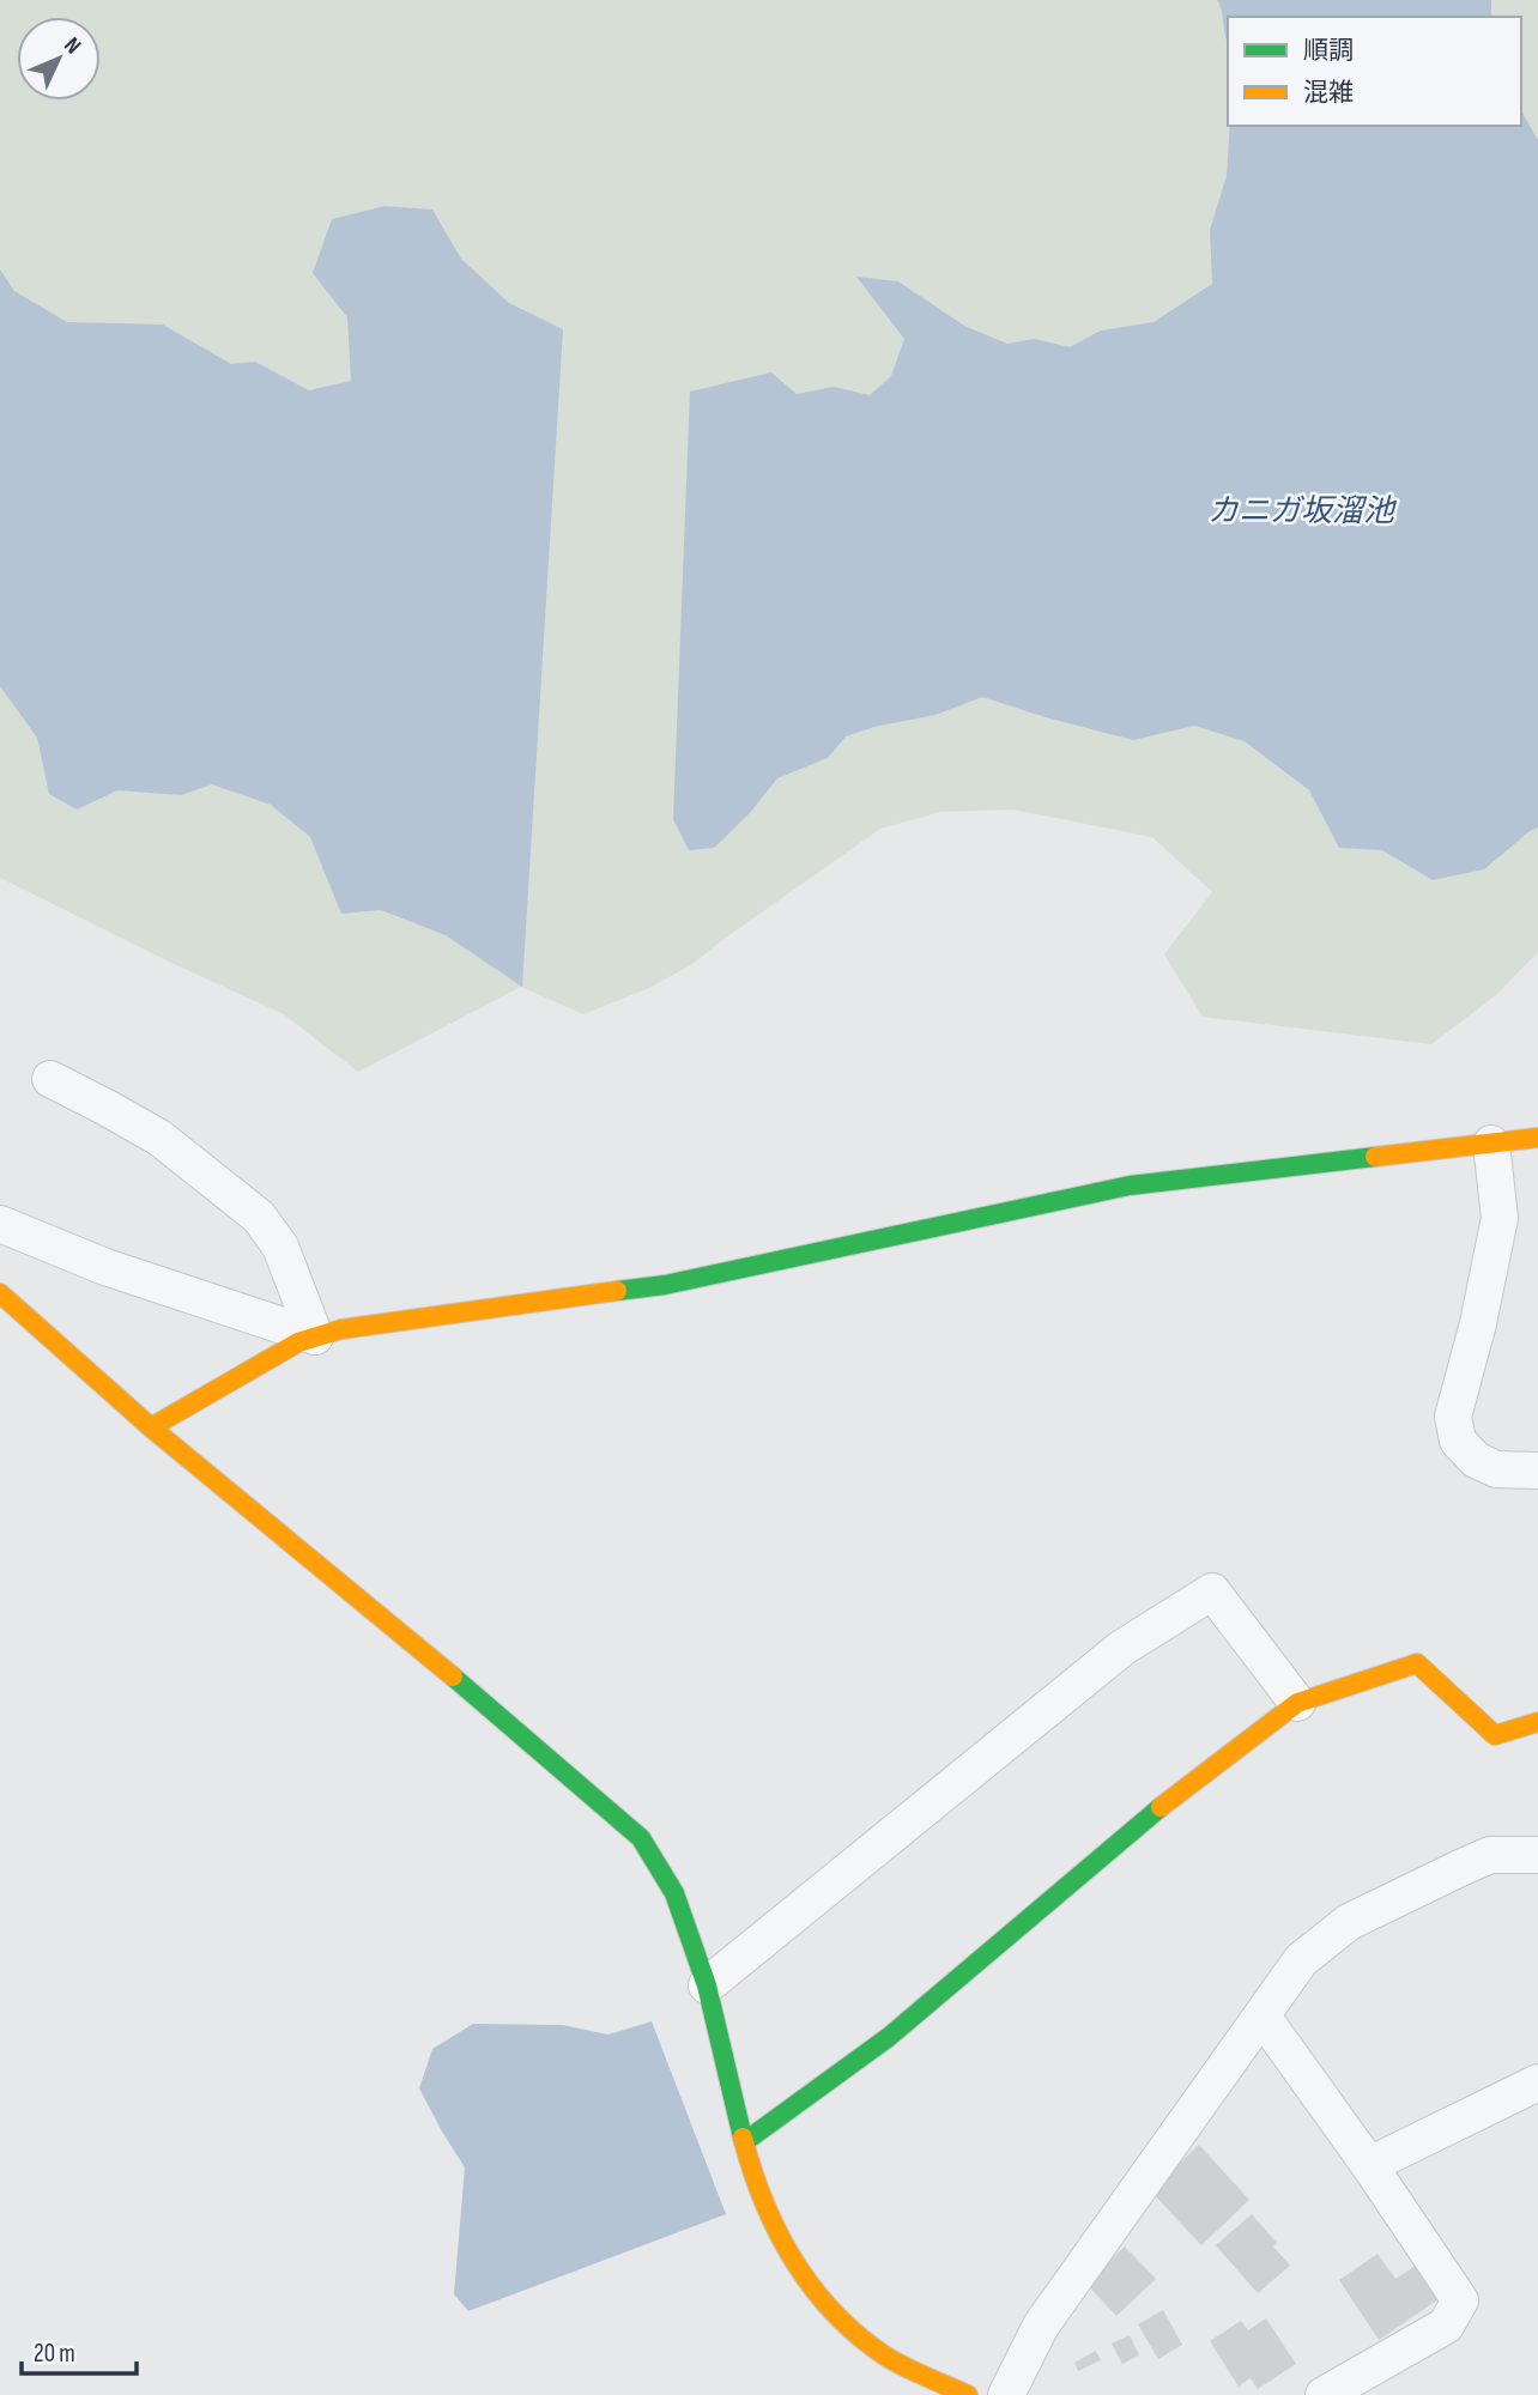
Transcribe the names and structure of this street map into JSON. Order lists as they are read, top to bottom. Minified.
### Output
{"water":["カニガ坂溜池"],"legend":["順調","混雑"],"scale_bar":"20 m","north":"top right"}
